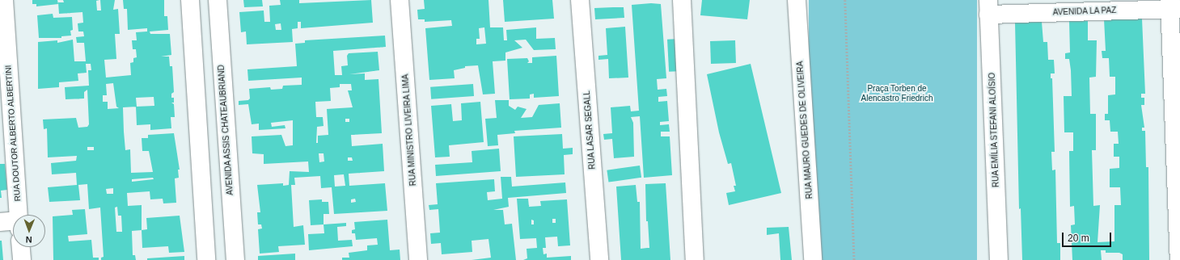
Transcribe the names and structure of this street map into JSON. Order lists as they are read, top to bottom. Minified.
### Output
{"streets":{"street":["AVENIDA LA PAZ","AVENIDA ASSIS CHATEAUBRIAND","RUA MINISTRO LIVEIRA LIMA","RUA LASAR SEGALL","RUA MAURO GUEDES DE OLIVEIRA","RUA EMÍLIA STEFANI ALOÍSIO","RUA DOUTOR ALBERTO ALBERTINI"]},"crossings":[["AVENIDA LA PAZ","RUA EMÍLIA STEFANI ALOÍSIO"]],"parks":["Praça Torben de Alencastro Friedrich"],"scale_bar":"20 m","north":"bottom"}
